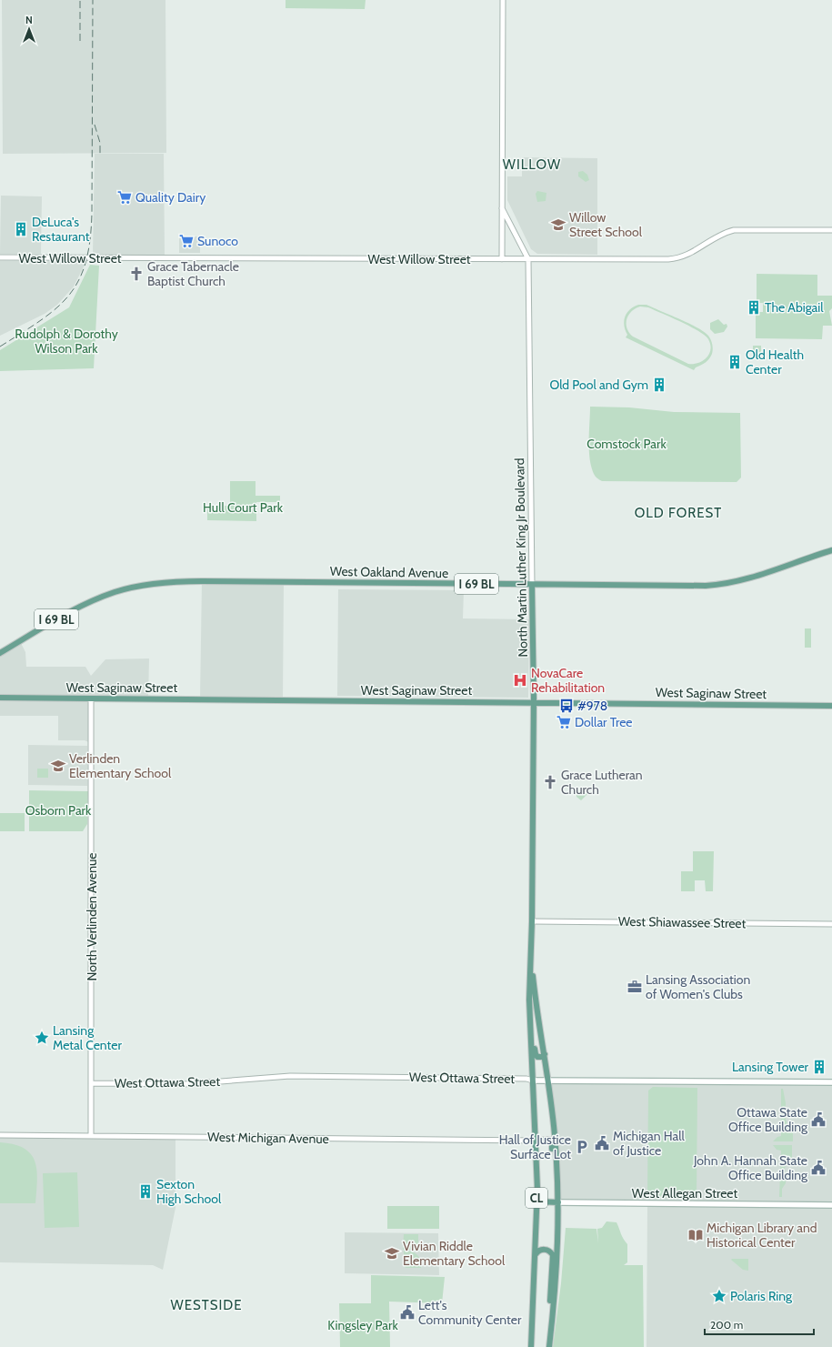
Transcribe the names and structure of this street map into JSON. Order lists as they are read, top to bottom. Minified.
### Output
{"streets":{"main road":["North Martin Luther King Jr Boulevard","West Oakland Avenue","I 69 BL","West Saginaw Street","West Ottawa Street","West Allegan Street","CL"],"street":["West Willow Street","North Verlinden Avenue","West Shiawassee Street","West Michigan Avenue"]},"crossings":[["West Willow Street","North Martin Luther King Jr Boulevard"],["North Martin Luther King Jr Boulevard","West Oakland Avenue"],["North Martin Luther King Jr Boulevard","West Saginaw Street"],["North Martin Luther King Jr Boulevard","West Shiawassee Street"],["West Saginaw Street","North Verlinden Avenue"],["North Verlinden Avenue","West Ottawa Street"],["North Verlinden Avenue","West Michigan Avenue"],["West Ottawa Street","CL"],["West Michigan Avenue","CL"],["West Allegan Street","CL"]],"districts":["WILLOW","OLD FOREST","WESTSIDE"],"parks":["Rudolph & Dorothy Wilson Park","Comstock Park","Hull Court Park","Osborn Park","Kingsley Park"],"places":{"supermarket":["Quality Dairy","Sunoco","Dollar Tree"],"school or university":["Willow Street School","Verlinden Elementary School","Vivian Riddle Elementary School"],"building":["DeLuca's Restaurant","The Abigail","Old Health Center","Old Pool and Gym","Lansing Tower","Sexton High School"],"church":["Grace Tabernacle Baptist Church","Grace Lutheran Church"],"hospital":["NovaCare Rehabilitation"],"bus stop":["#978"],"office":["Lansing Association of Women's Clubs"],"place":["Lansing Metal Center","Polaris Ring"],"public building":["Ottawa State Office Building","Michigan Hall of Justice","John A. Hannah State Office Building","Lett's Community Center"],"parking":["Hall of Justice Surface Lot"],"library":["Michigan Library and Historical Center"]},"scale_bar":"200 m","north":"top"}
